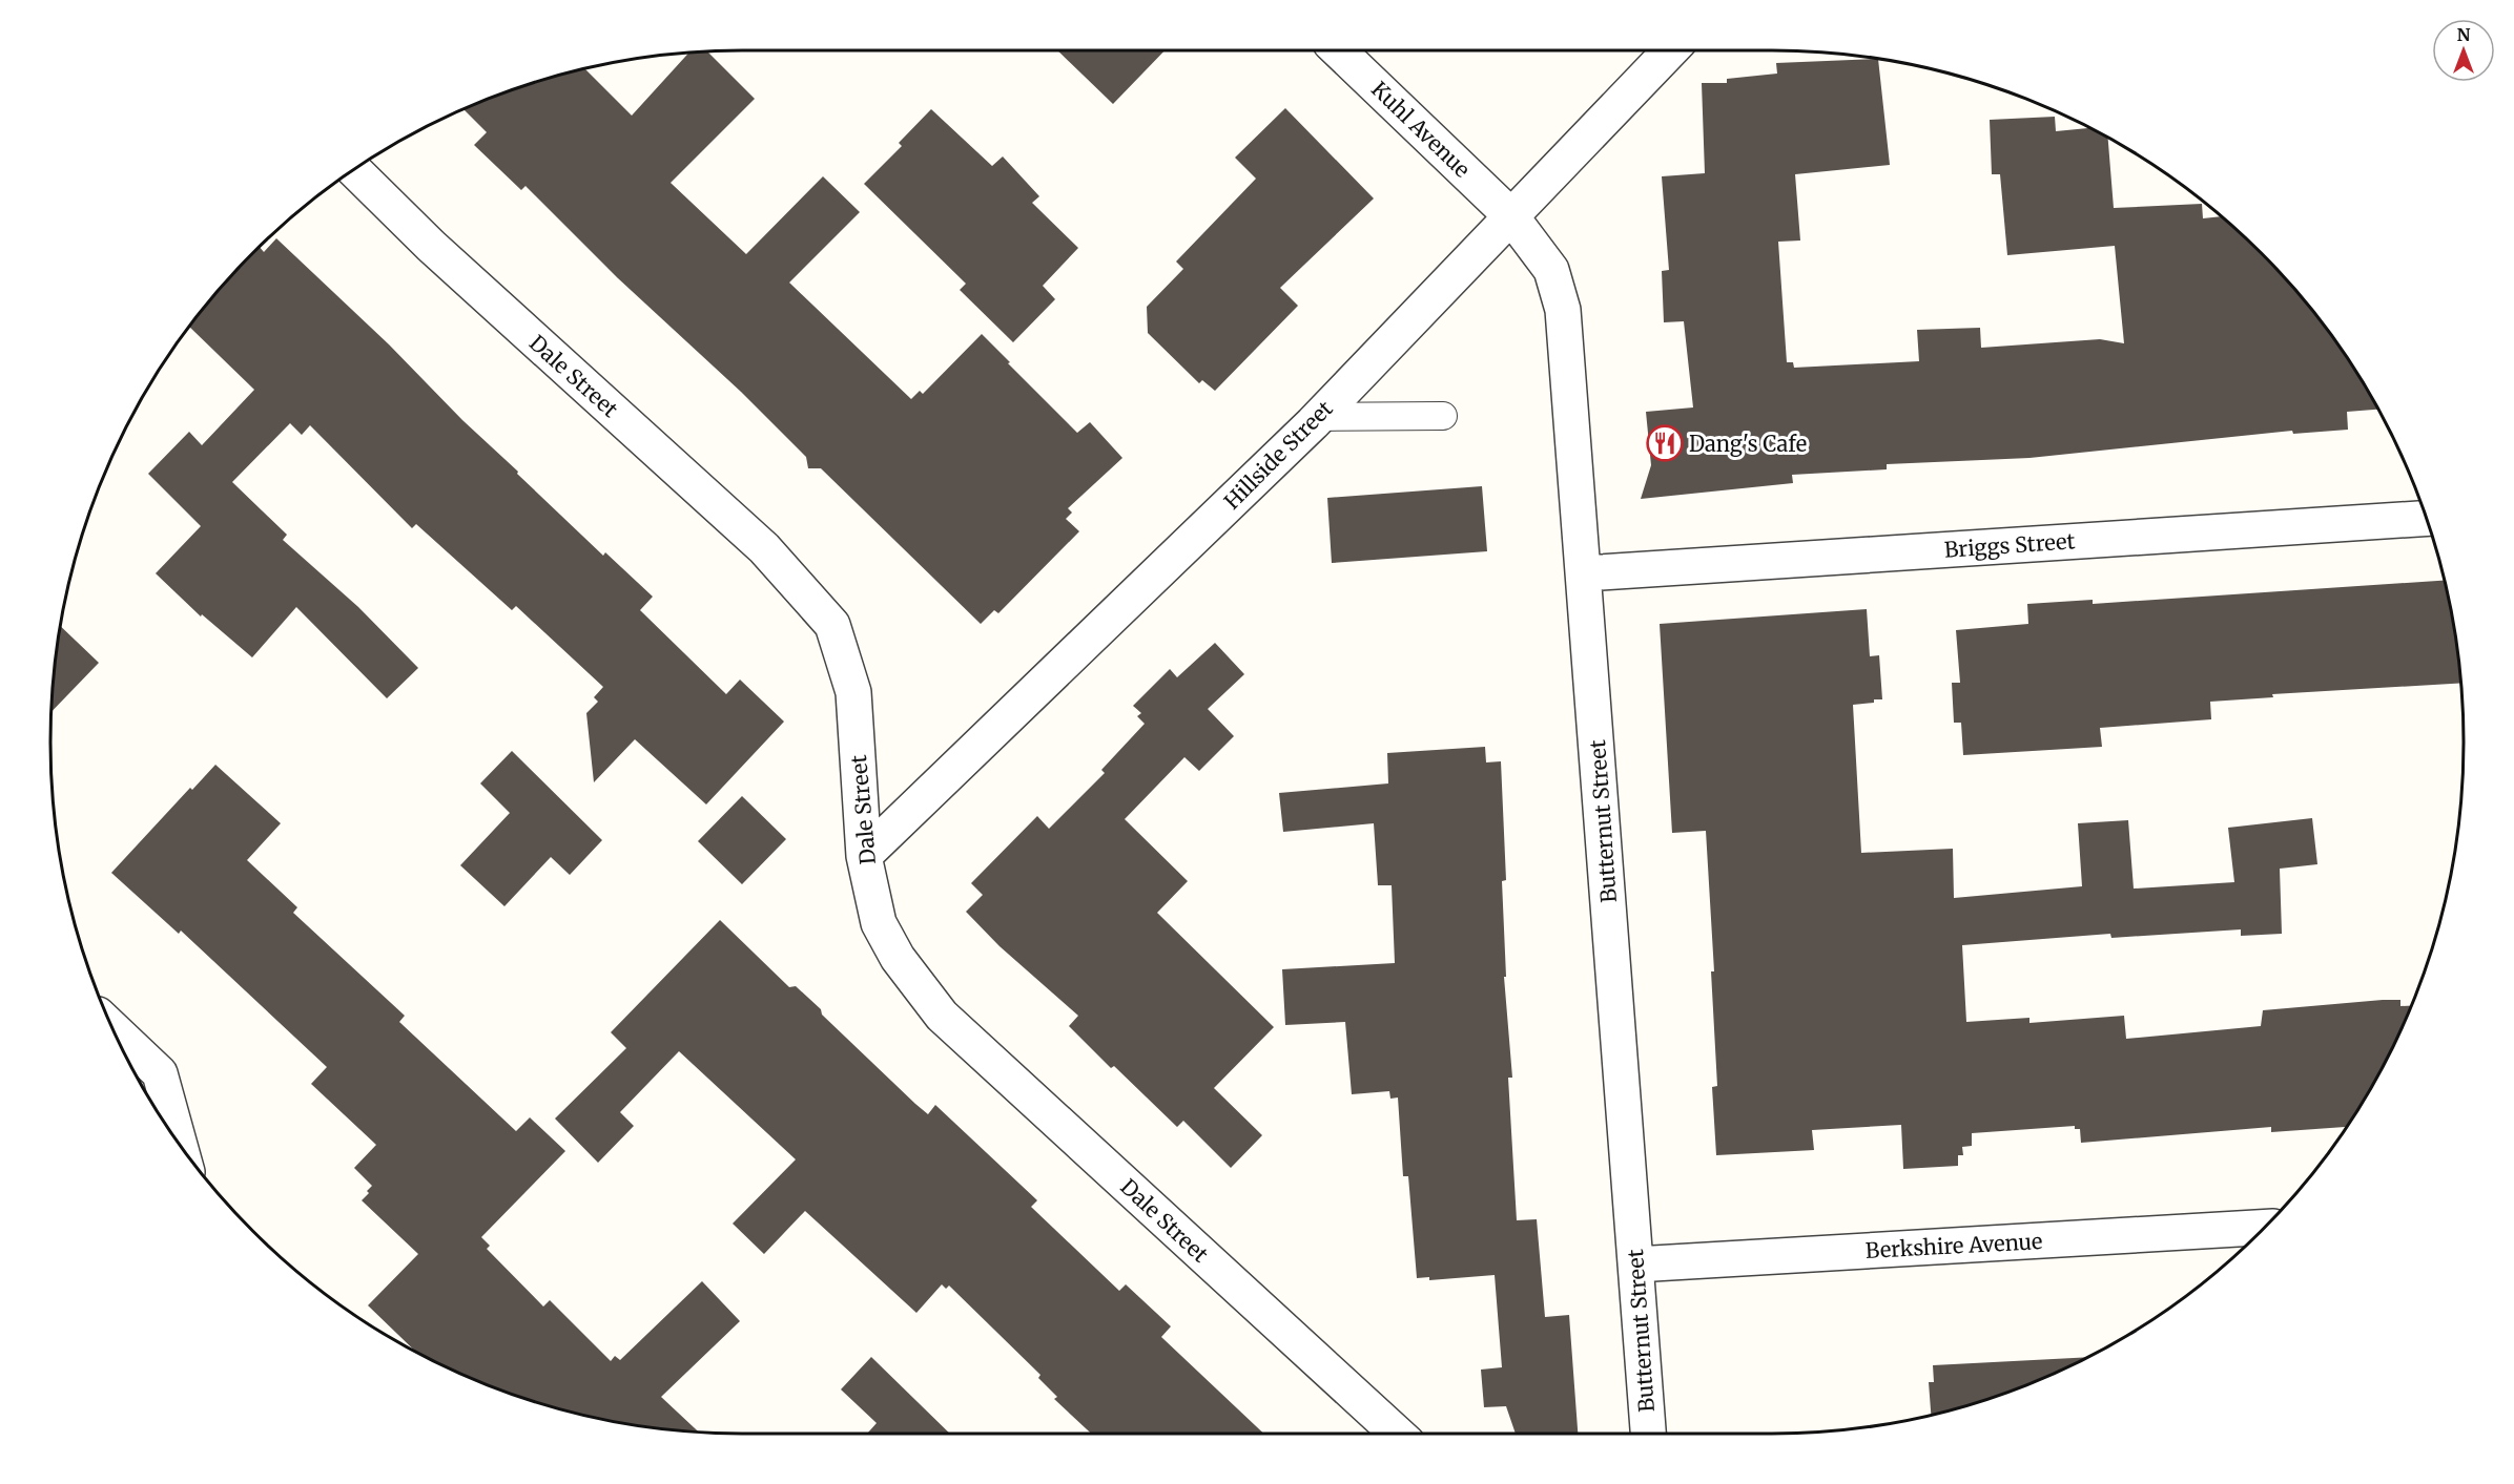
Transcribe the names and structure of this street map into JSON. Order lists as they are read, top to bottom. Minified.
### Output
{"streets":{"street":["Kuhl Avenue","Dale Street","Hillside Street","Briggs Street","Butternut Street","Berkshire Avenue"]},"crossings":[["Kuhl Avenue","Hillside Street"],["Kuhl Avenue","Butternut Street"],["Dale Street","Hillside Street"],["Hillside Street","Butternut Street"],["Briggs Street","Butternut Street"],["Butternut Street","Berkshire Avenue"]],"places":{"restaurant":["Dang's Cafe"]},"north":"top"}
